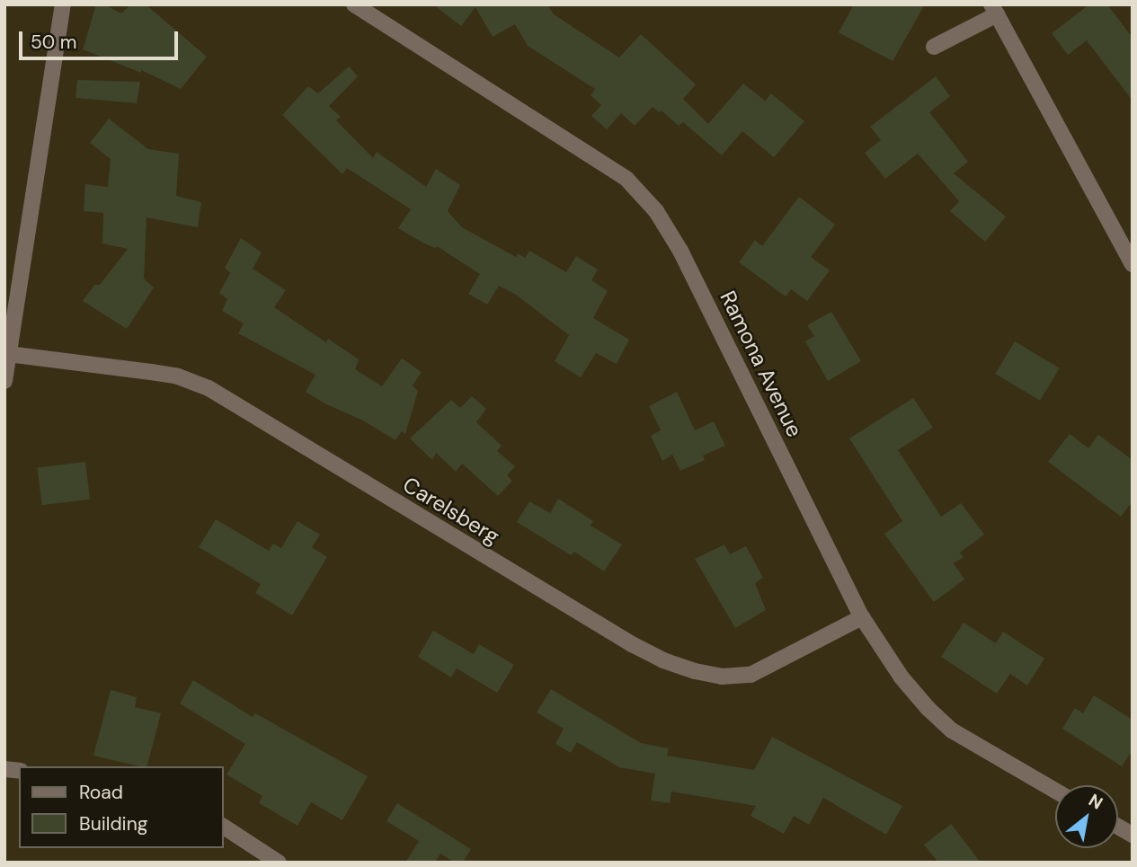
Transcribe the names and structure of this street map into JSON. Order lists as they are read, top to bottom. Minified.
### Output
{"streets":{"street":["Ramona Avenue","Carelsberg"]},"crossings":[["Ramona Avenue","Carelsberg"]],"legend":["Road","Building"],"scale_bar":"50 m","north":"top right"}
